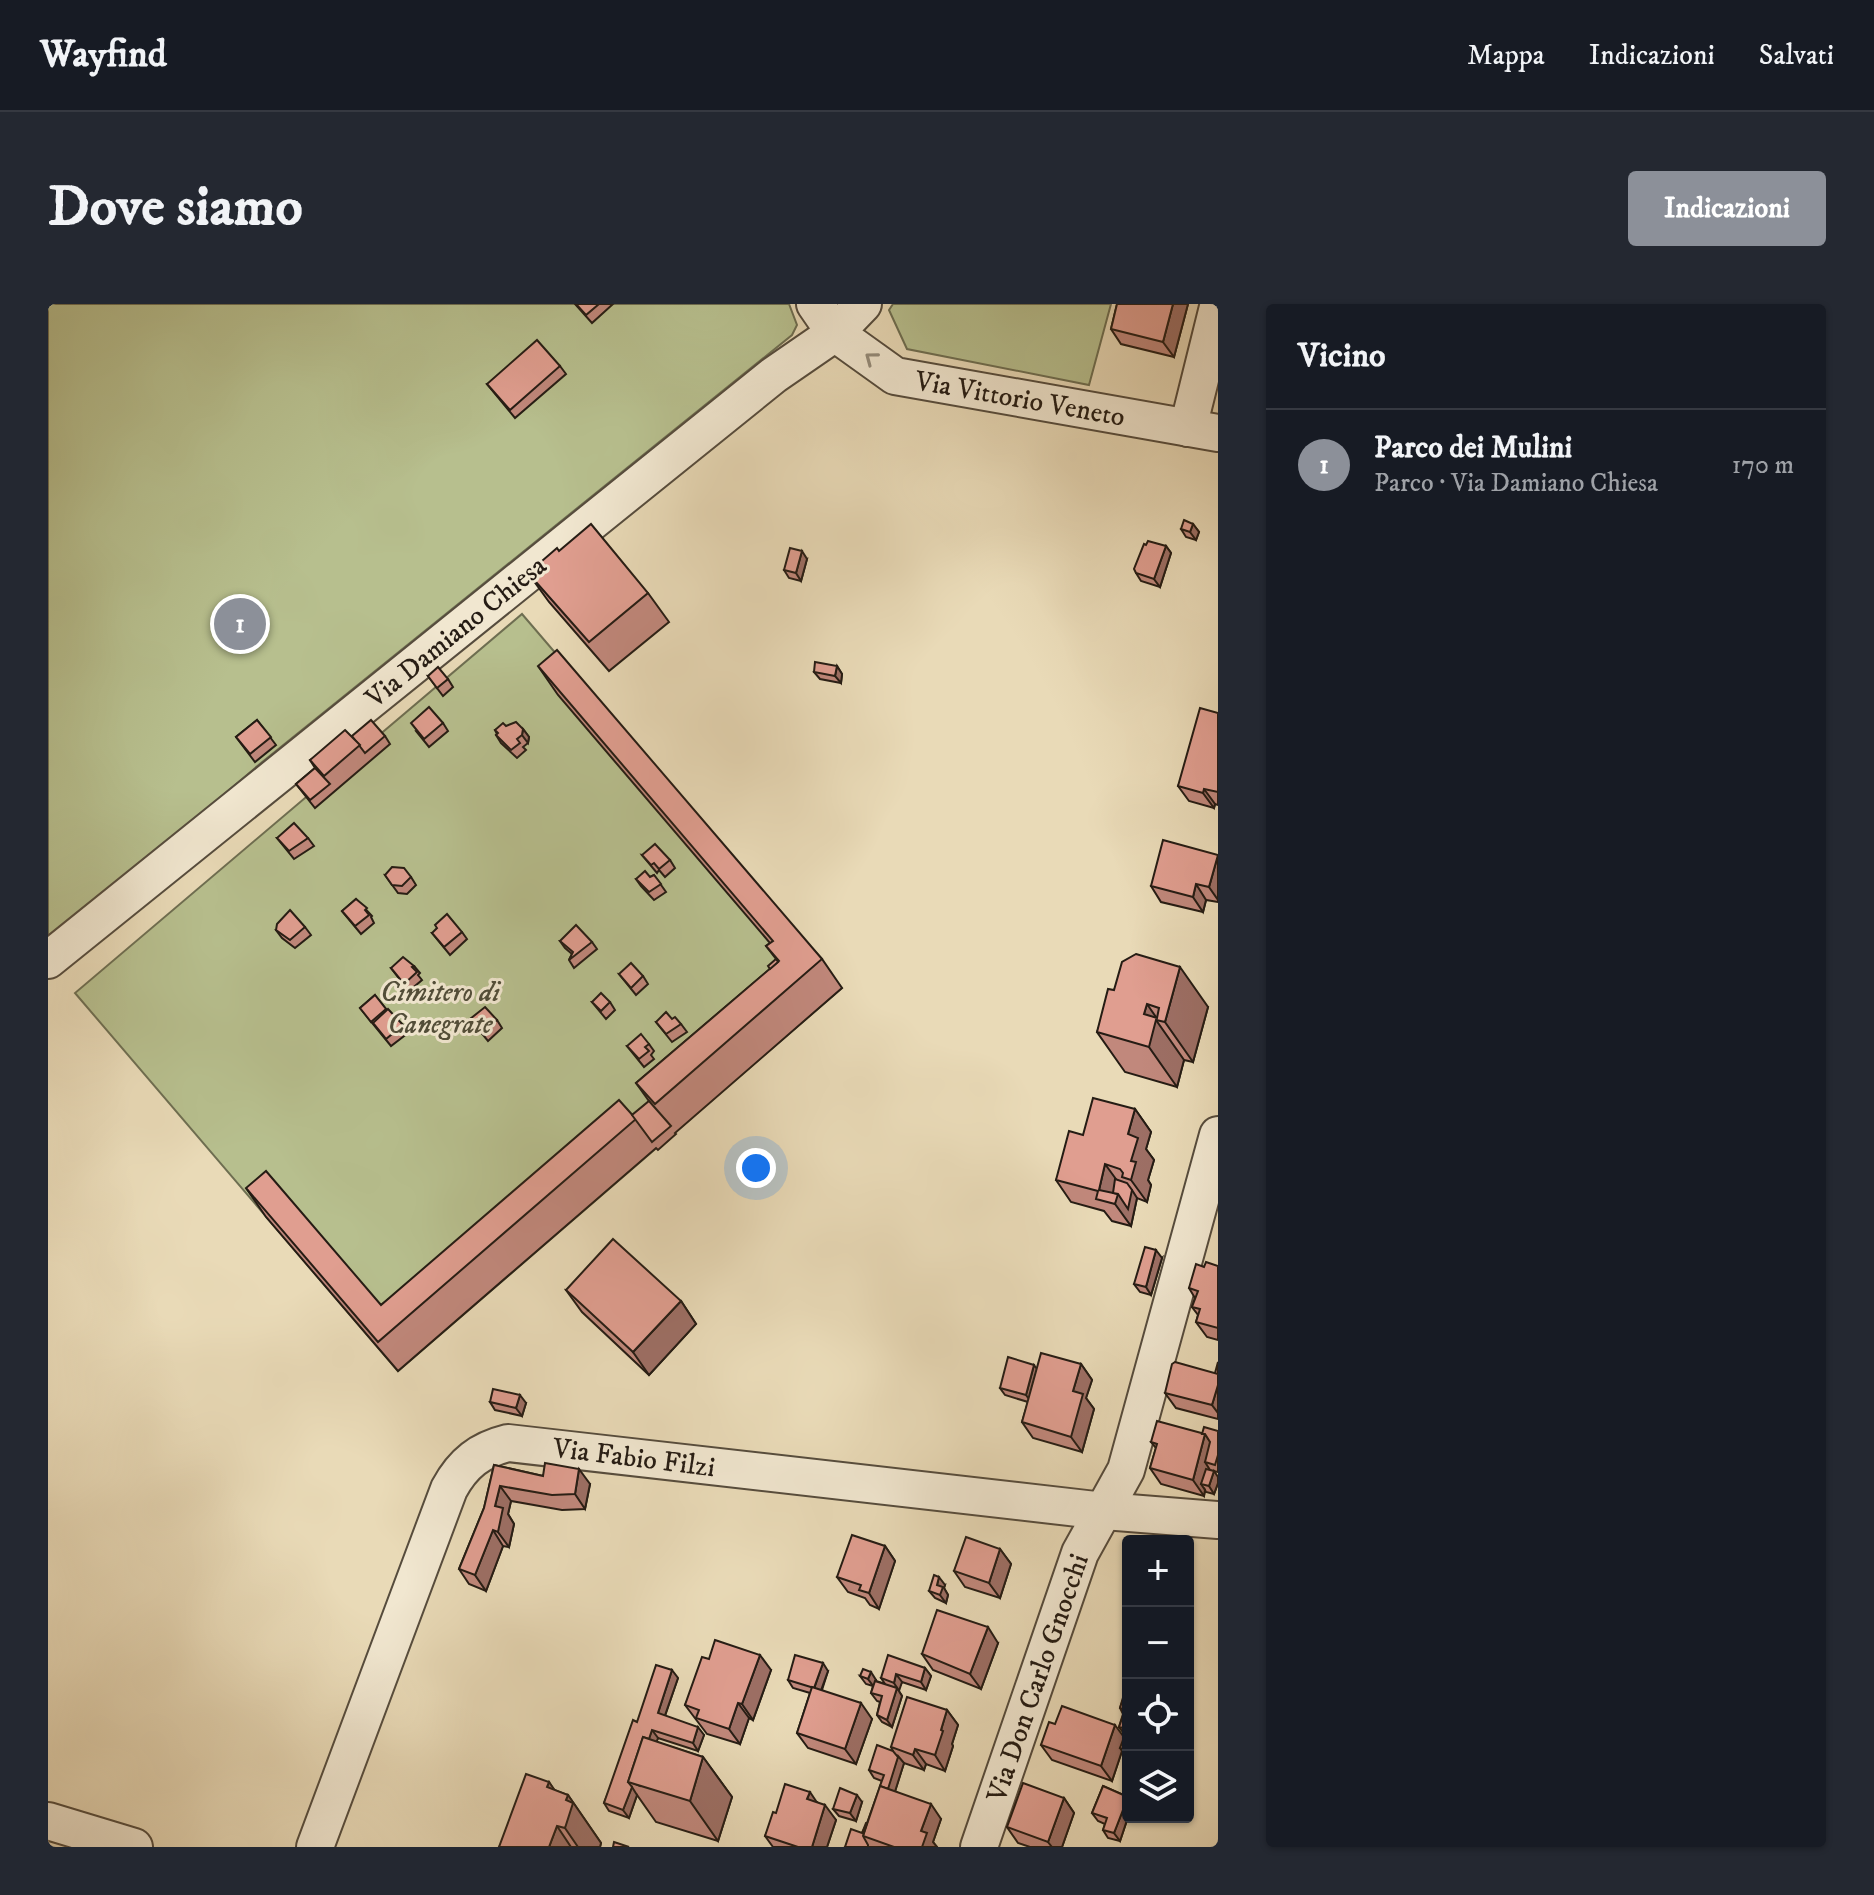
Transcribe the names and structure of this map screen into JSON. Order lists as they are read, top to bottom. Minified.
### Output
{"streets":{"street":["Via Vittorio Veneto","Via Damiano Chiesa","Via Fabio Filzi","Via Don Carlo Gnocchi"]},"crossings":[["Via Vittorio Veneto","Via Damiano Chiesa"],["Via Fabio Filzi","Via Don Carlo Gnocchi"]],"one_way":["Via Vittorio Veneto"],"parks":["Cimitero di Canegrate"],"page":{"header":"Wayfind","nav":["Mappa","Indicazioni","Salvati"],"buttons":"Indicazioni","title":"Dove siamo","heading":"Vicino","list":[{"mark":"1","name":"Parco dei Mulini","note":"Parco · Via Damiano Chiesa","value":"170 m"}],"pins":"1","map_buttons":["+","−"]}}
